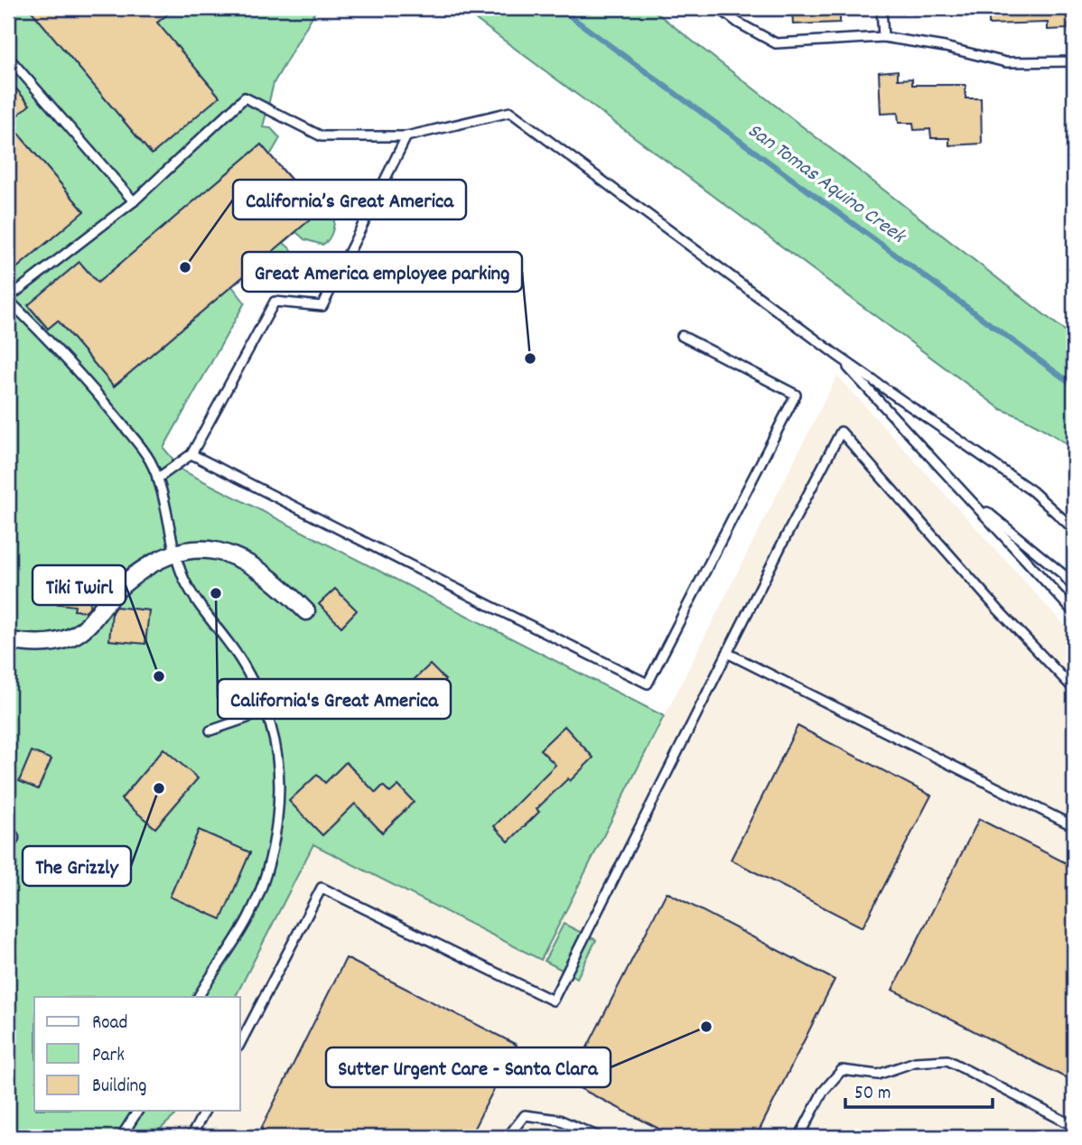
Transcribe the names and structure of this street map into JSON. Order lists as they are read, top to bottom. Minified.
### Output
{"water":["San Tomas Aquino Creek"],"places":["California’s Great America","Great America employee parking","California's Great America","Tiki Twirl","The Grizzly","Sutter Urgent Care - Santa Clara"],"legend":["Road","Park","Building"],"scale_bar":"50 m"}
